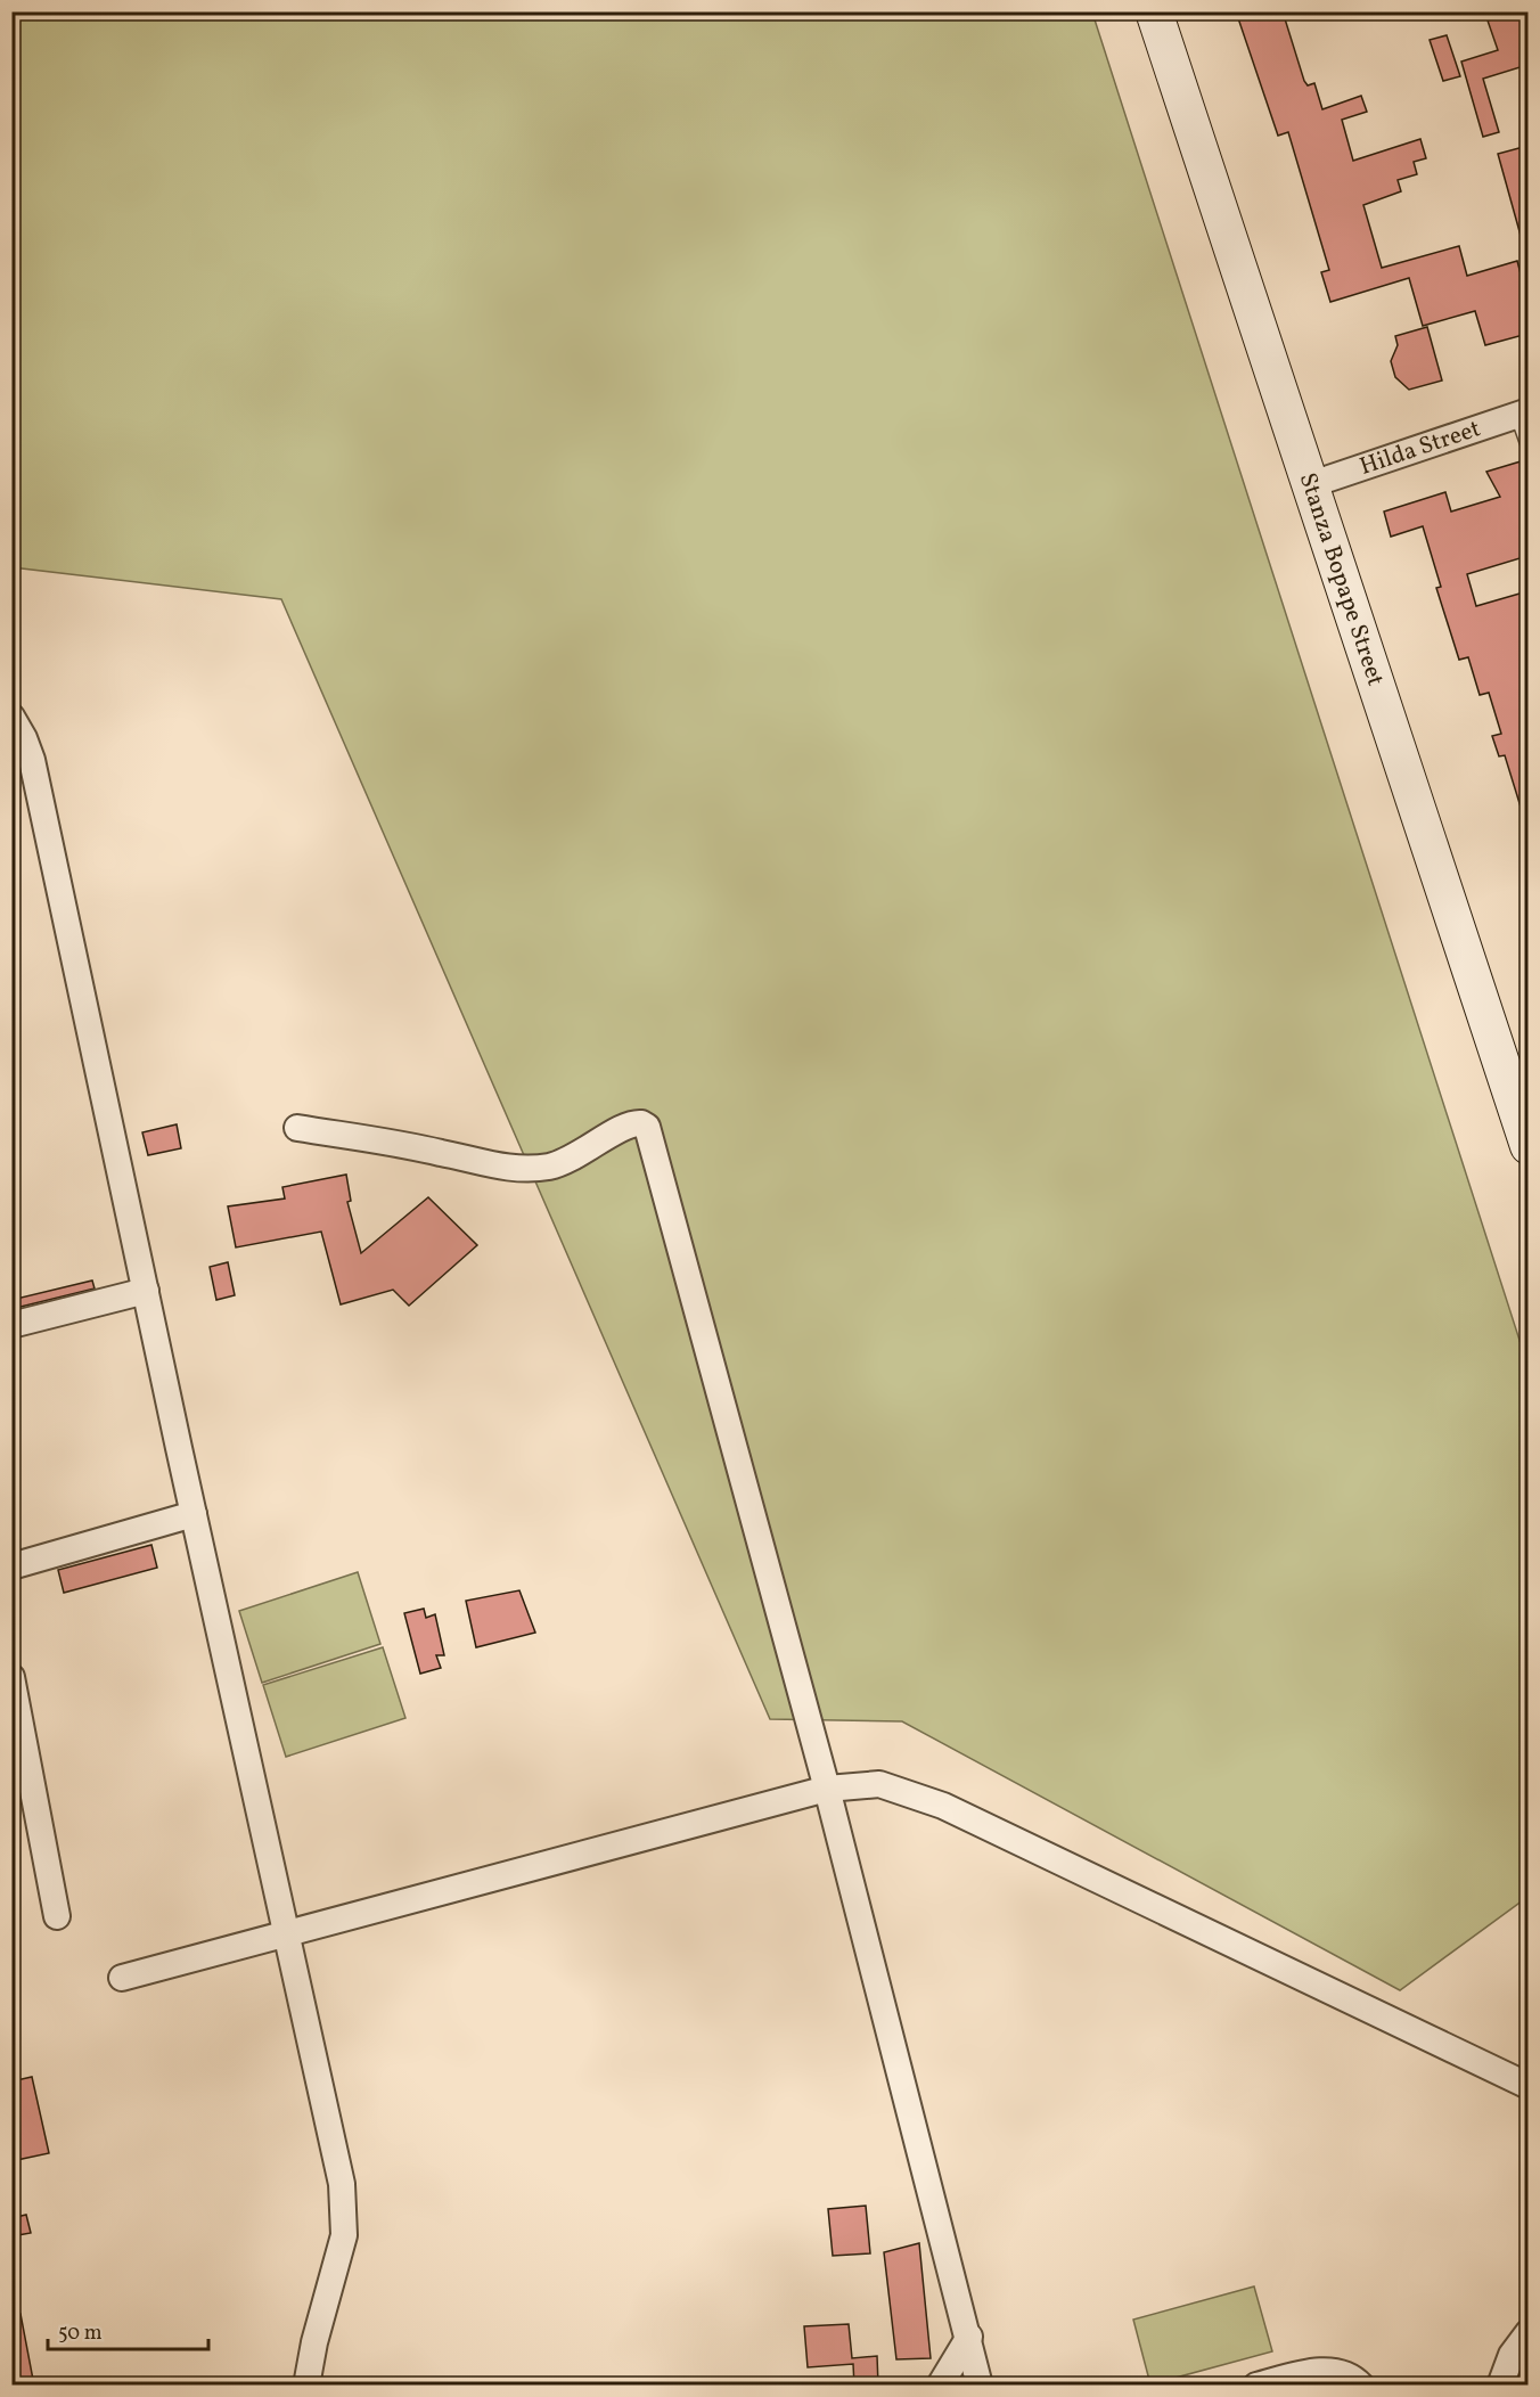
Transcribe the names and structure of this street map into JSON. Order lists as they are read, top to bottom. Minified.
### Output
{"streets":{"main road":["Stanza Bopape Street"],"street":["Hilda Street"]},"crossings":[["Hilda Street","Stanza Bopape Street"]],"scale_bar":"50 m"}
